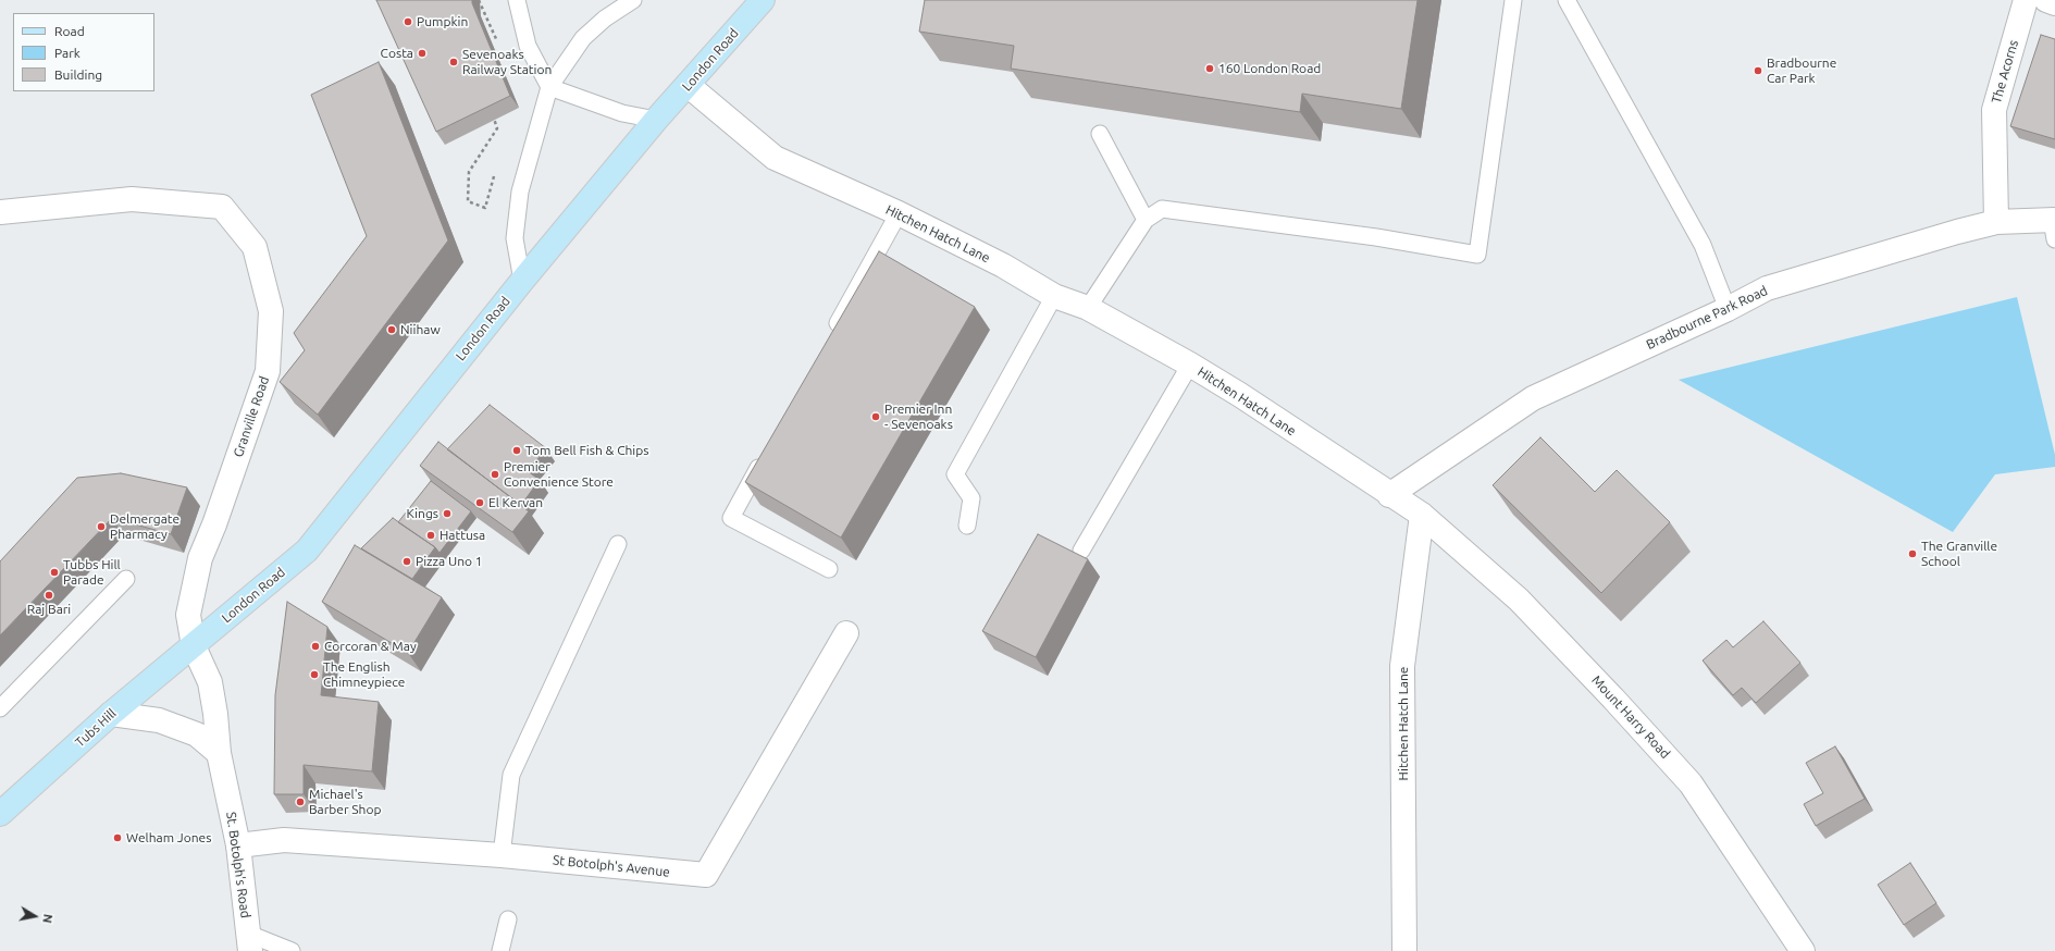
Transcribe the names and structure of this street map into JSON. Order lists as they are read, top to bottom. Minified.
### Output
{"streets":{"main road":["London Road","Tubs Hill"],"street":["The Acorns","Hitchen Hatch Lane","Bradbourne Park Road","Granville Road","Mount Harry Road","St. Botolph's Road","St Botolph's Avenue"]},"crossings":[["London Road","Hitchen Hatch Lane"],["London Road","Granville Road"],["London Road","Tubs Hill"],["London Road","St. Botolph's Road"],["The Acorns","Bradbourne Park Road"],["Hitchen Hatch Lane","Bradbourne Park Road"],["Hitchen Hatch Lane","Mount Harry Road"],["Granville Road","Tubs Hill"],["Granville Road","St. Botolph's Road"],["Tubs Hill","St. Botolph's Road"],["St. Botolph's Road","St Botolph's Avenue"]],"places":["Pumpkin","Costa","Sevenoaks Railway Station","160 London Road","Bradbourne Car Park","Niihaw","Premier Inn - Sevenoaks","Tom Bell Fish & Chips","Premier Convenience Store","El Kervan","Kings","Delmergate Pharmacy","Hattusa","The Granville School","Pizza Uno 1","Tubbs Hill Parade","Raj Bari","Corcoran & May","The English Chimneypiece","Michael's Barber Shop","Welham Jones"],"legend":["Road","Park","Building"],"north":"right"}
